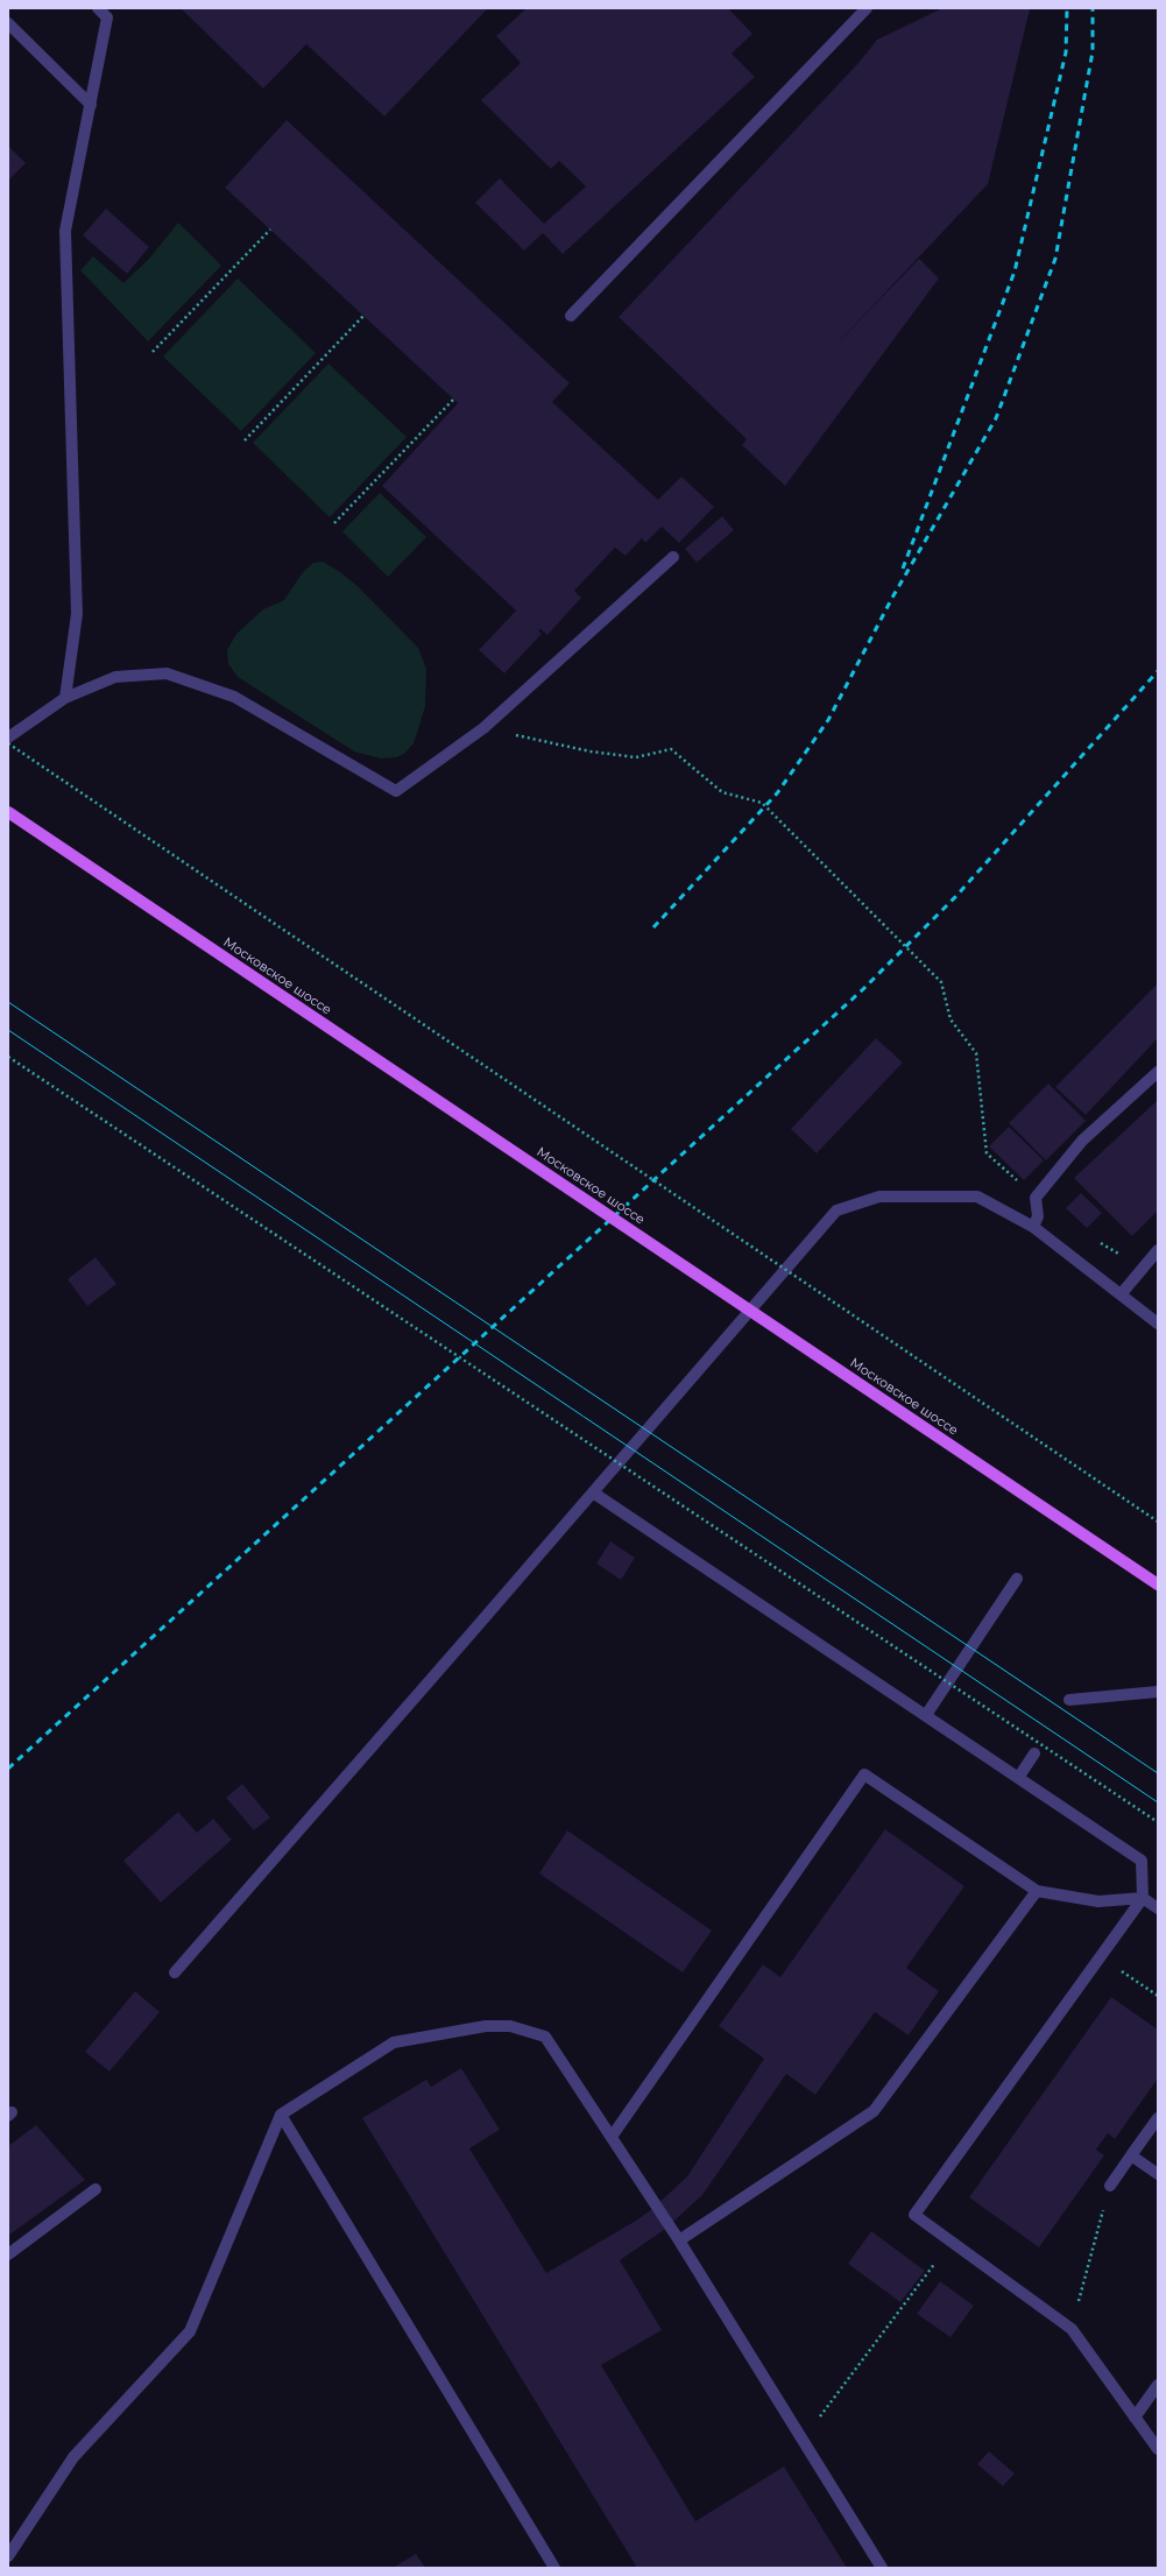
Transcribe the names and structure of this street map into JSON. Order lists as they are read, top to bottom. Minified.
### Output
{"streets":{"main road":["Московское шоссе"]}}
